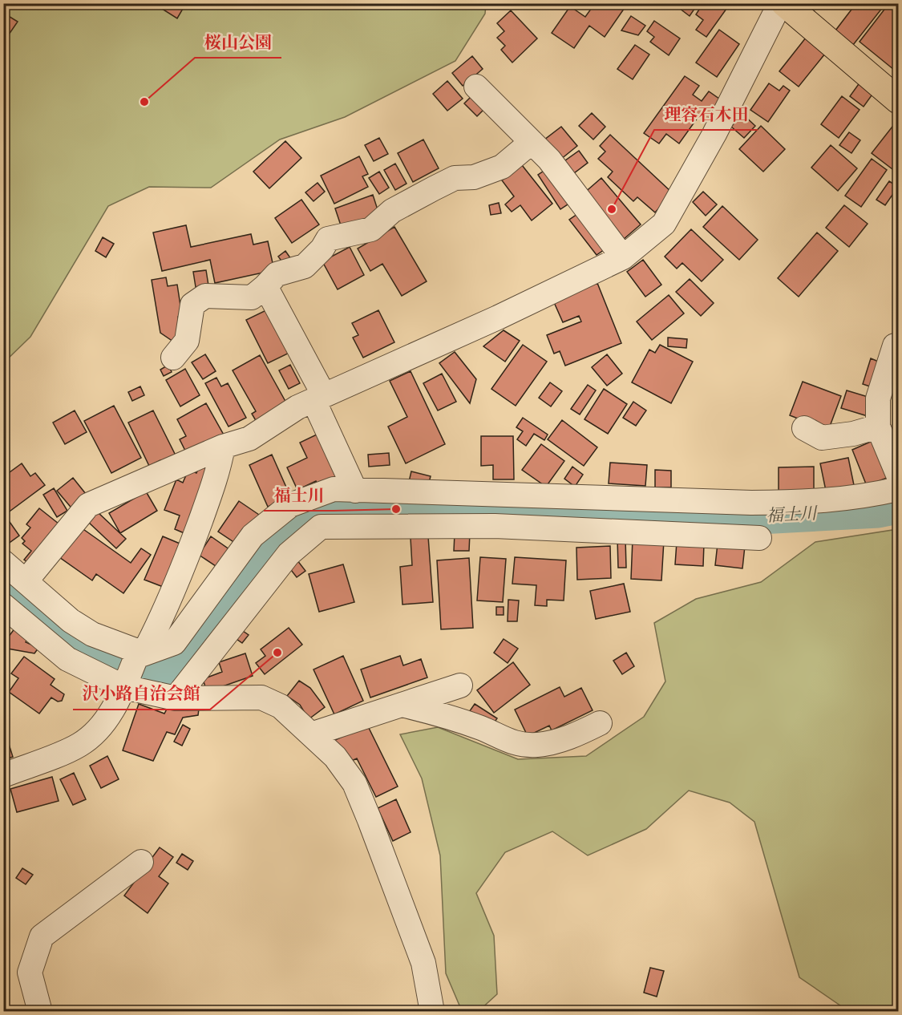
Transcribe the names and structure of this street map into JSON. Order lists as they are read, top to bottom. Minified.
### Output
{"water":["福士川"],"places":["桜山公園","理容石木田","福士川","沢小路自治会館"]}
